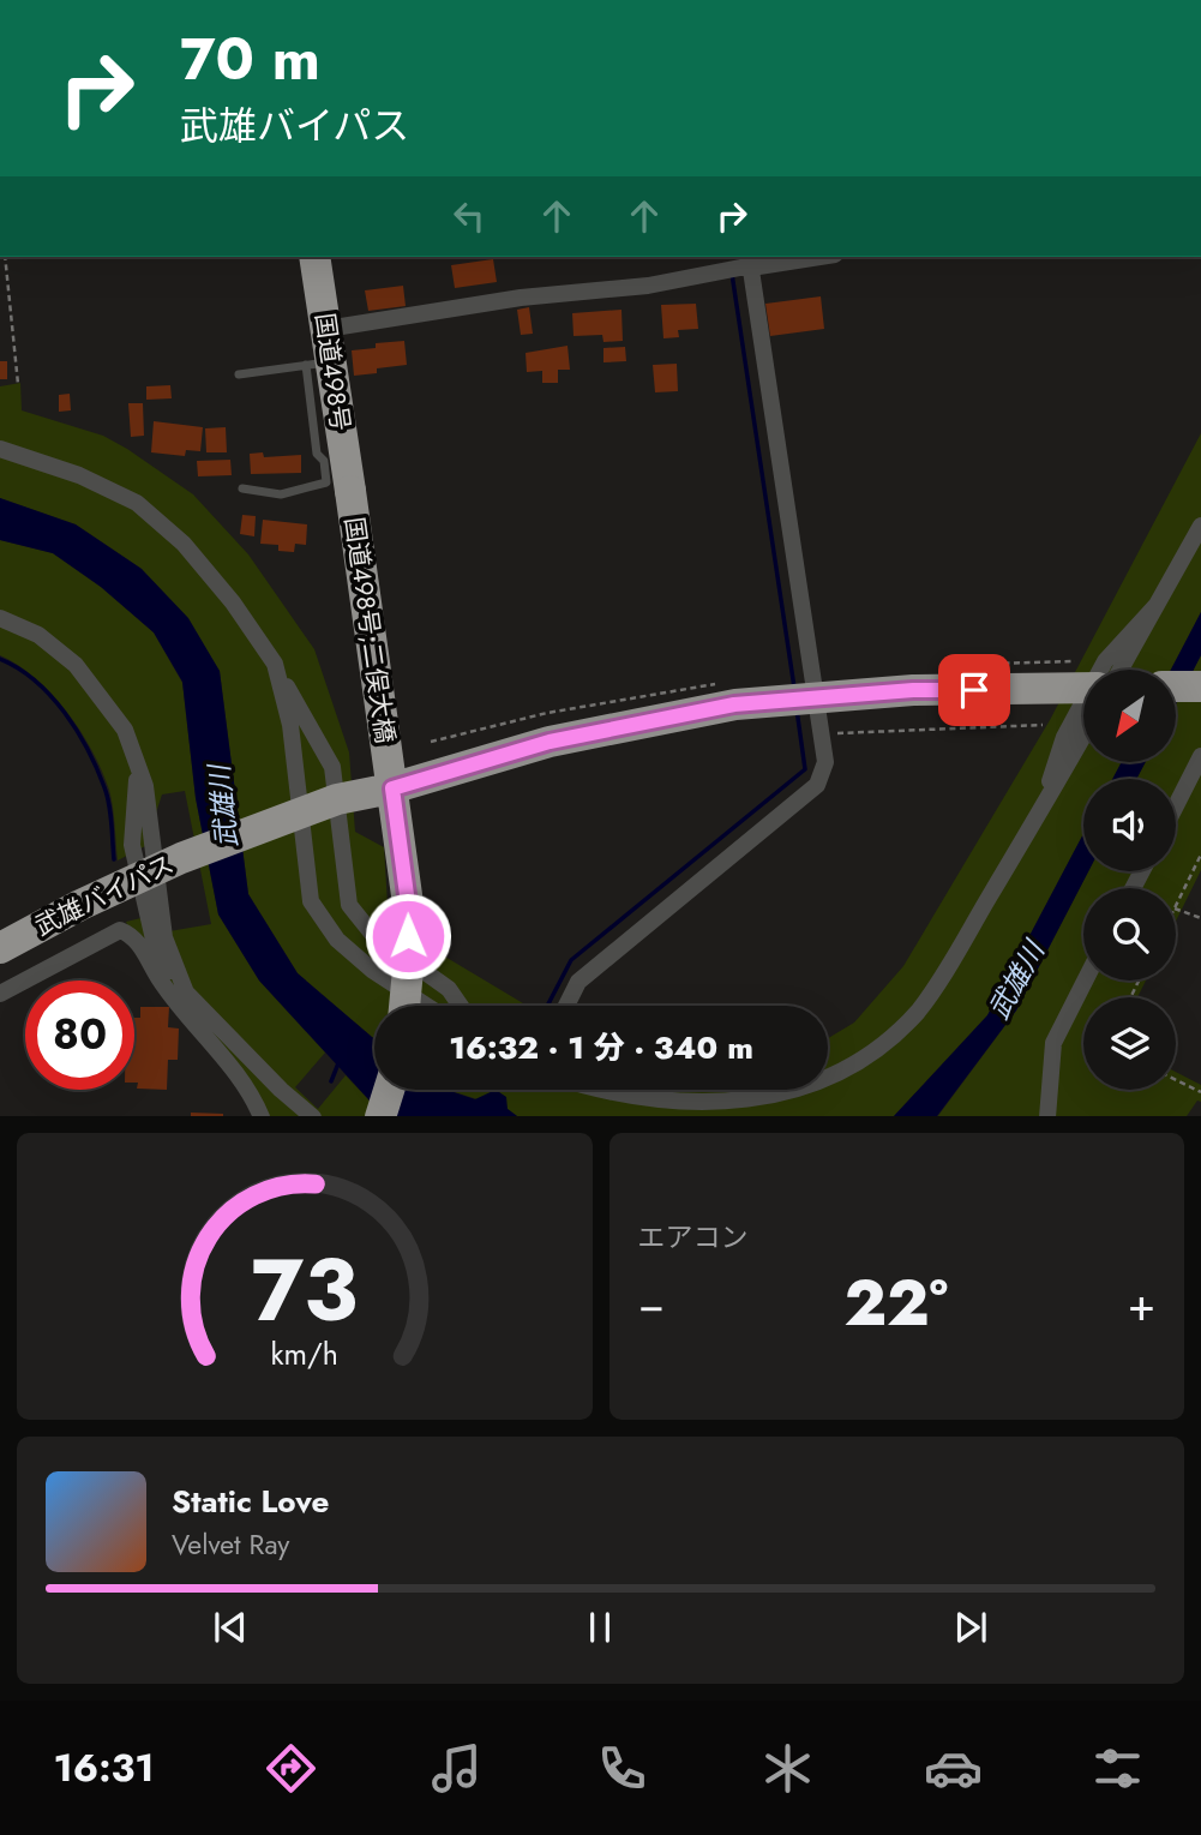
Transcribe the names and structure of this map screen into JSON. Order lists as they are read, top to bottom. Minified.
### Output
{"streets":{"highway":["国道498号","国道498号;二俣大橋","武雄バイパス"]},"crossings":[["国道498号","国道498号;二俣大橋"],["国道498号;二俣大橋","武雄バイパス"]],"water":["武雄川"],"north":"bottom left","page":{"turn":["70 m","武雄バイパス"],"limit":"80","trip":"16:32 · 1 分 · 340 m","tile":"エアコン","heat":["−","22°","+"],"song":["Static Love","Velvet Ray"],"tabs":"16:31","gauge":["73","km/h"]}}
